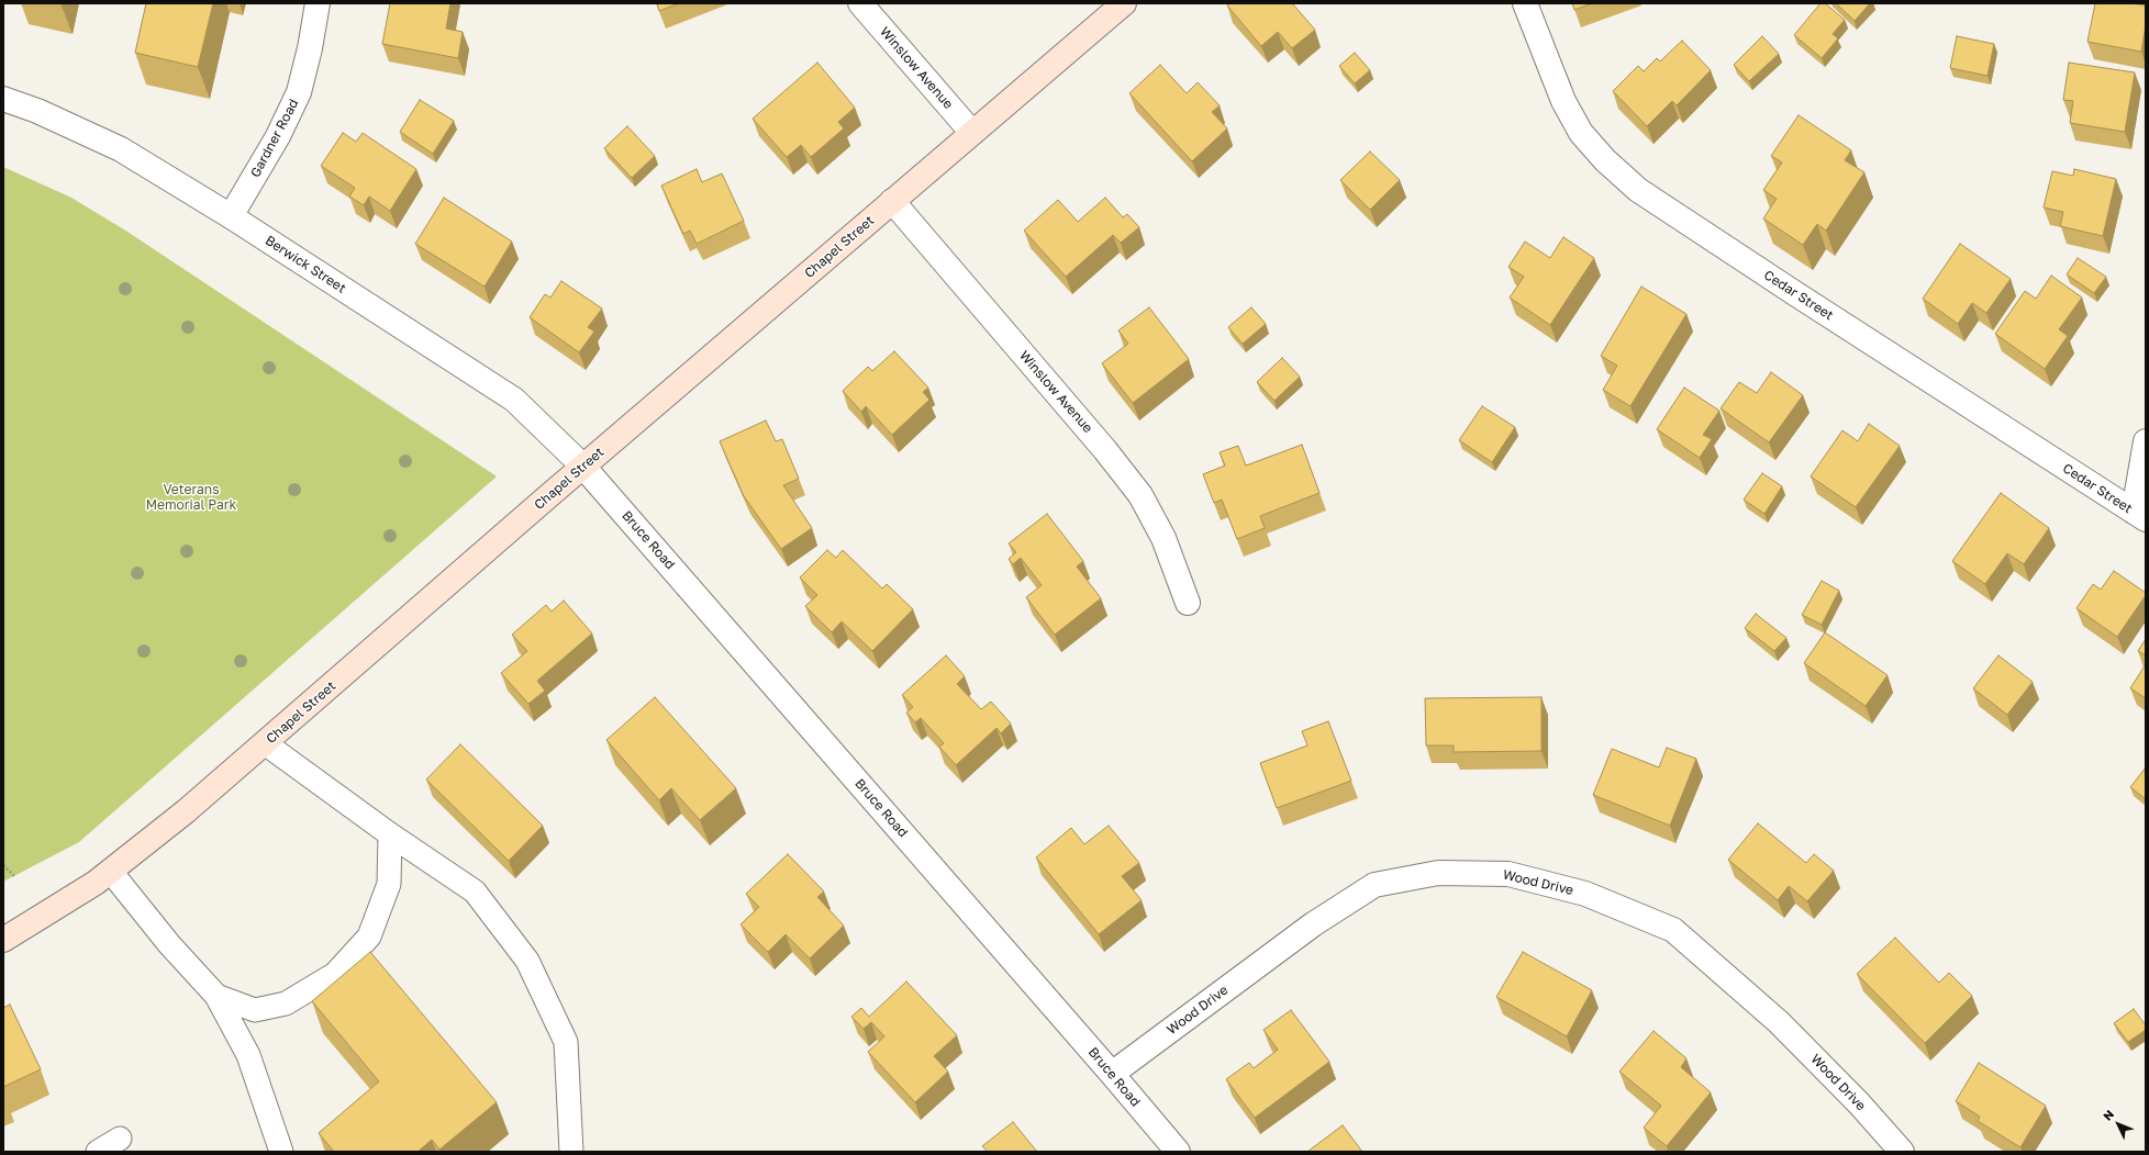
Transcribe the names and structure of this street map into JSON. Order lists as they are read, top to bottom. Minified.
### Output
{"streets":{"main road":["Chapel Street"],"street":["Winslow Avenue","Gardner Road","Berwick Street","Cedar Street","Bruce Road","Wood Drive"]},"crossings":[["Winslow Avenue","Chapel Street"],["Gardner Road","Berwick Street"],["Chapel Street","Berwick Street"],["Chapel Street","Bruce Road"],["Berwick Street","Bruce Road"],["Bruce Road","Wood Drive"]],"parks":["Veterans Memorial Park"],"north":"top left"}
